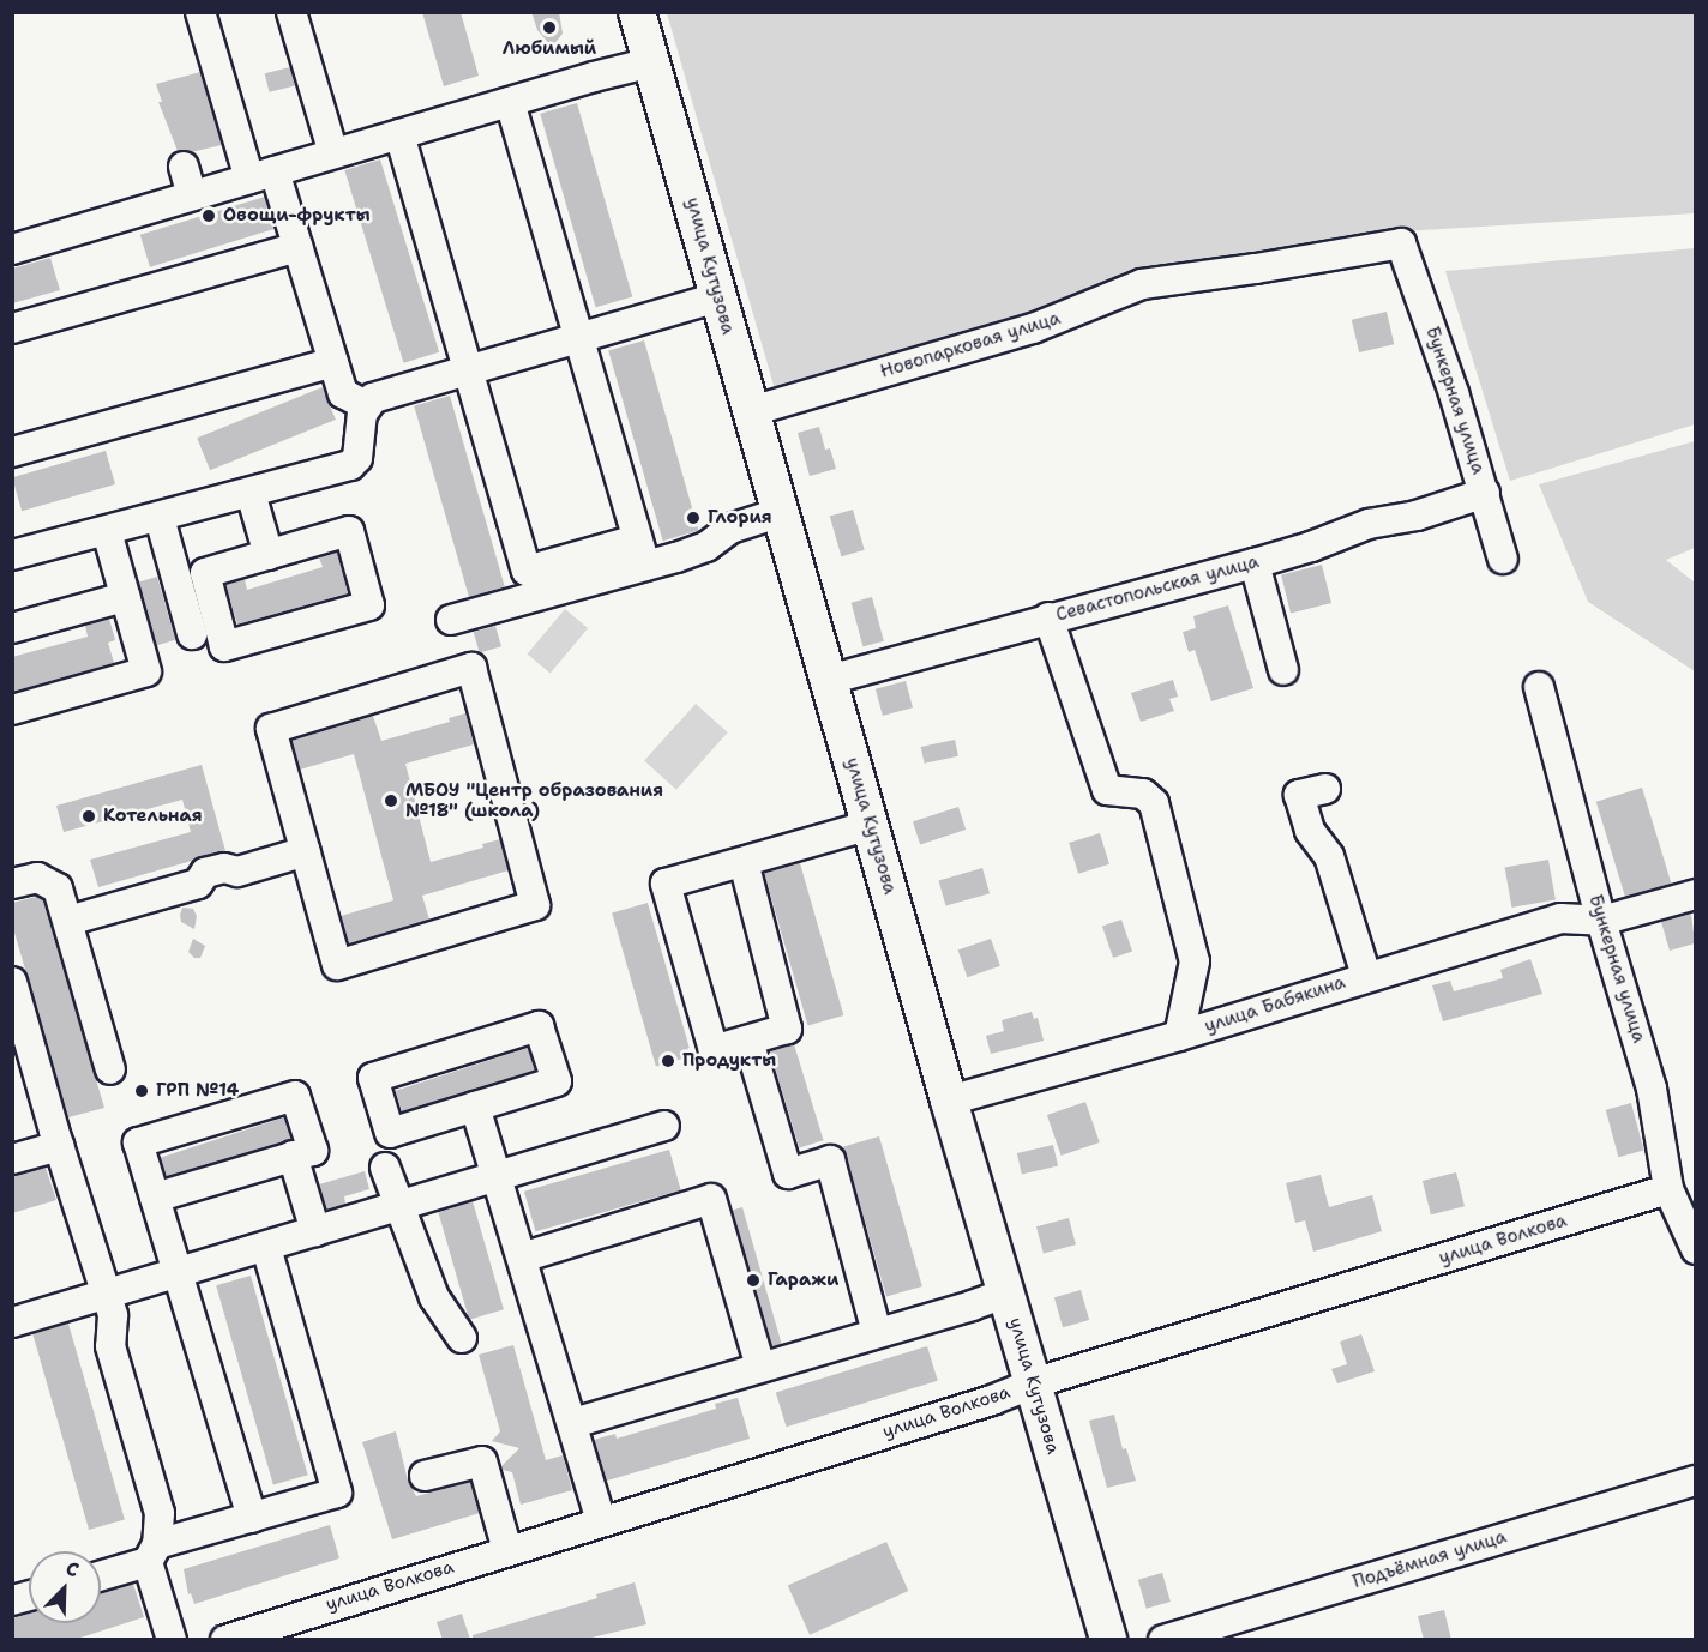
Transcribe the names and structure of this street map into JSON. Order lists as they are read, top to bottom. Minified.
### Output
{"streets":{"main road":["улица Кутузова"],"street":["Новопарковая улица","Бункерная улица","Севастопольская улица","улица Бабякина","улица Волкова","Подъёмная улица"]},"crossings":[["улица Кутузова","Новопарковая улица"],["улица Кутузова","Севастопольская улица"],["улица Кутузова","улица Бабякина"],["улица Кутузова","улица Волкова"],["Новопарковая улица","Бункерная улица"],["Бункерная улица","Севастопольская улица"],["Бункерная улица","улица Бабякина"],["Бункерная улица","улица Волкова"]],"places":["Любимый","Овощи-фрукты","Глория","МБОУ \"Центр образования №18\" (школа)","Котельная","Продукты","ГРП №14","Гаражи"],"north":"top right"}
